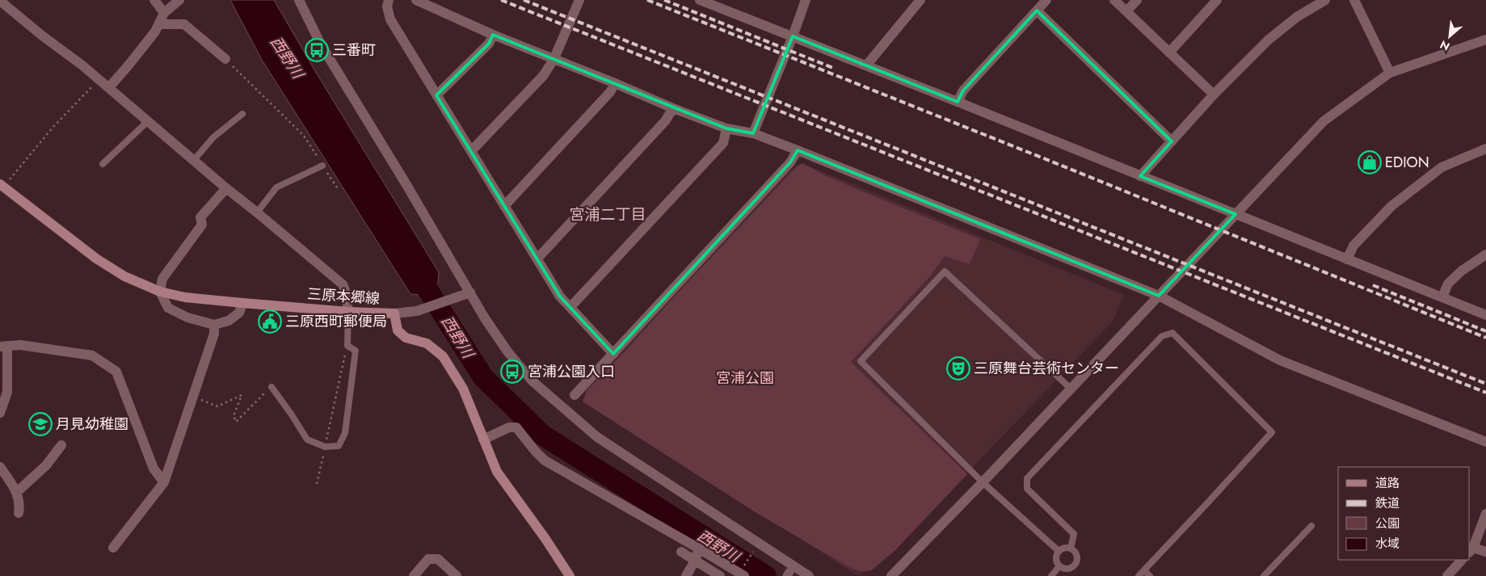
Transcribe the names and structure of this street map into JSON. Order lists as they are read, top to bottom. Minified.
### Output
{"streets":{"main road":["三原本郷線"]},"districts":["宮浦二丁目"],"water":["西野川"],"parks":["宮浦公園"],"places":{"bus stop":["三番町","宮浦公園入口"],"shop":["EDION"],"public building":["三原西町郵便局"],"theatre":["三原舞台芸術センター"],"school or university":["月見幼稚園"]},"legend":["道路","鉄道","公園","水域"],"north":"bottom left"}
